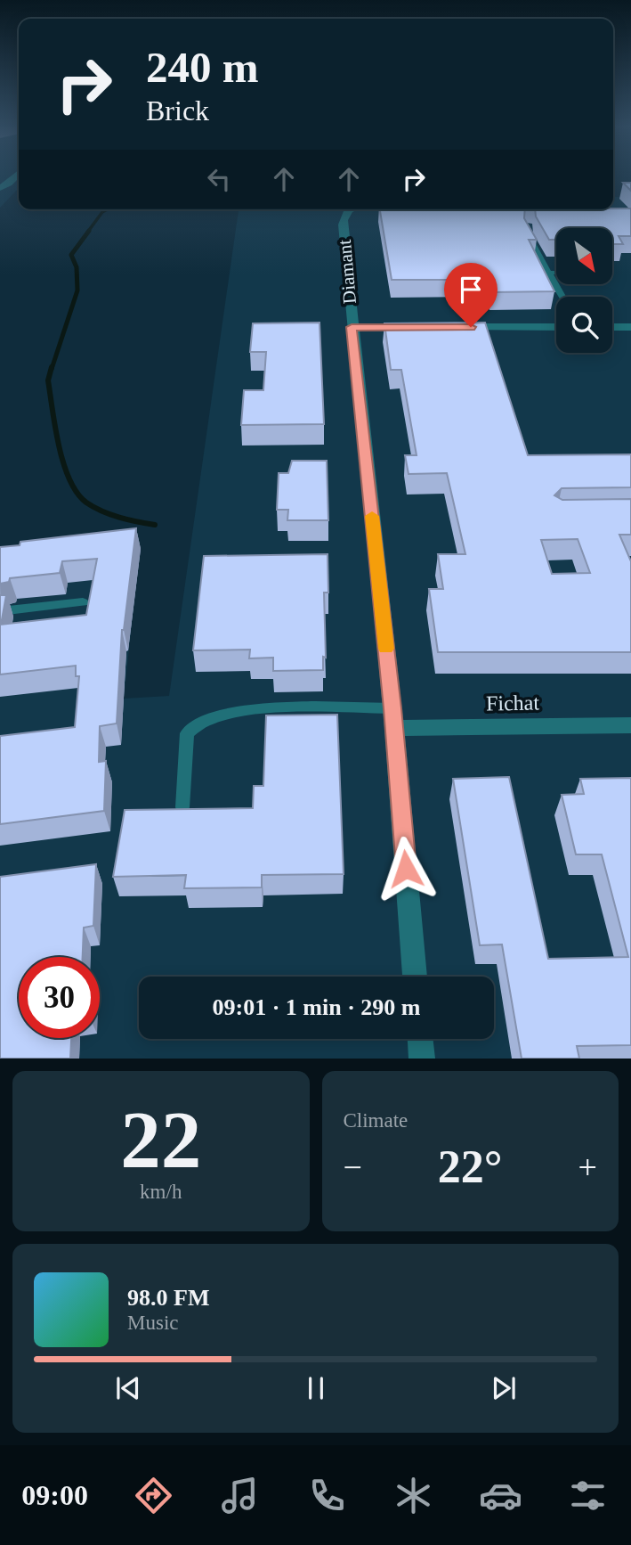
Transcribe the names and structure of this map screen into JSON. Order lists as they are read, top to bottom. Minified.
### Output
{"streets":{"street":["Diamant","Fichat"]},"crossings":[["Diamant","Fichat"]],"north":"bottom right","page":{"turn":["240 m","Brick"],"limit":"30","trip":"09:01 · 1 min · 290 m","tile":[["22","km/h"],"Climate"],"heat":["−","22°","+"],"song":["98.0 FM","Music"],"tabs":"09:00"}}
